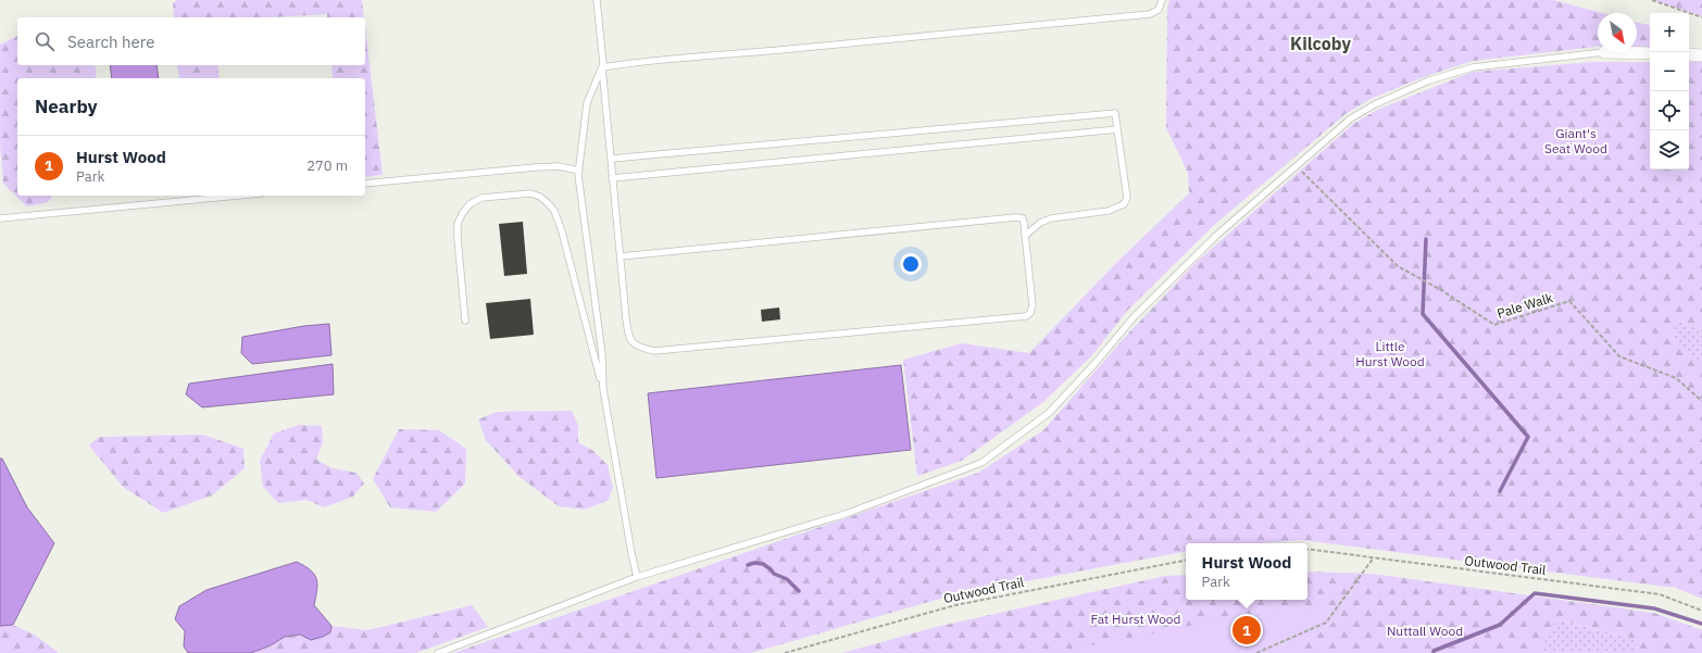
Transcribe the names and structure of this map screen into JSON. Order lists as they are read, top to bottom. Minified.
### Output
{"streets":{"path":["Pale Walk","Outwood Trail"]},"districts":["Kilcoby"],"parks":["Giant's Seat Wood","Little Hurst Wood","Fat Hurst Wood","Nuttall Wood"],"north":"bottom right","page":{"map_buttons":["+","−"],"search":"Search here","heading":"Nearby","list":[{"mark":"1","name":"Hurst Wood","note":"Park","value":"270 m"}],"popup":["Hurst Wood","Park"],"pins":"1"}}
